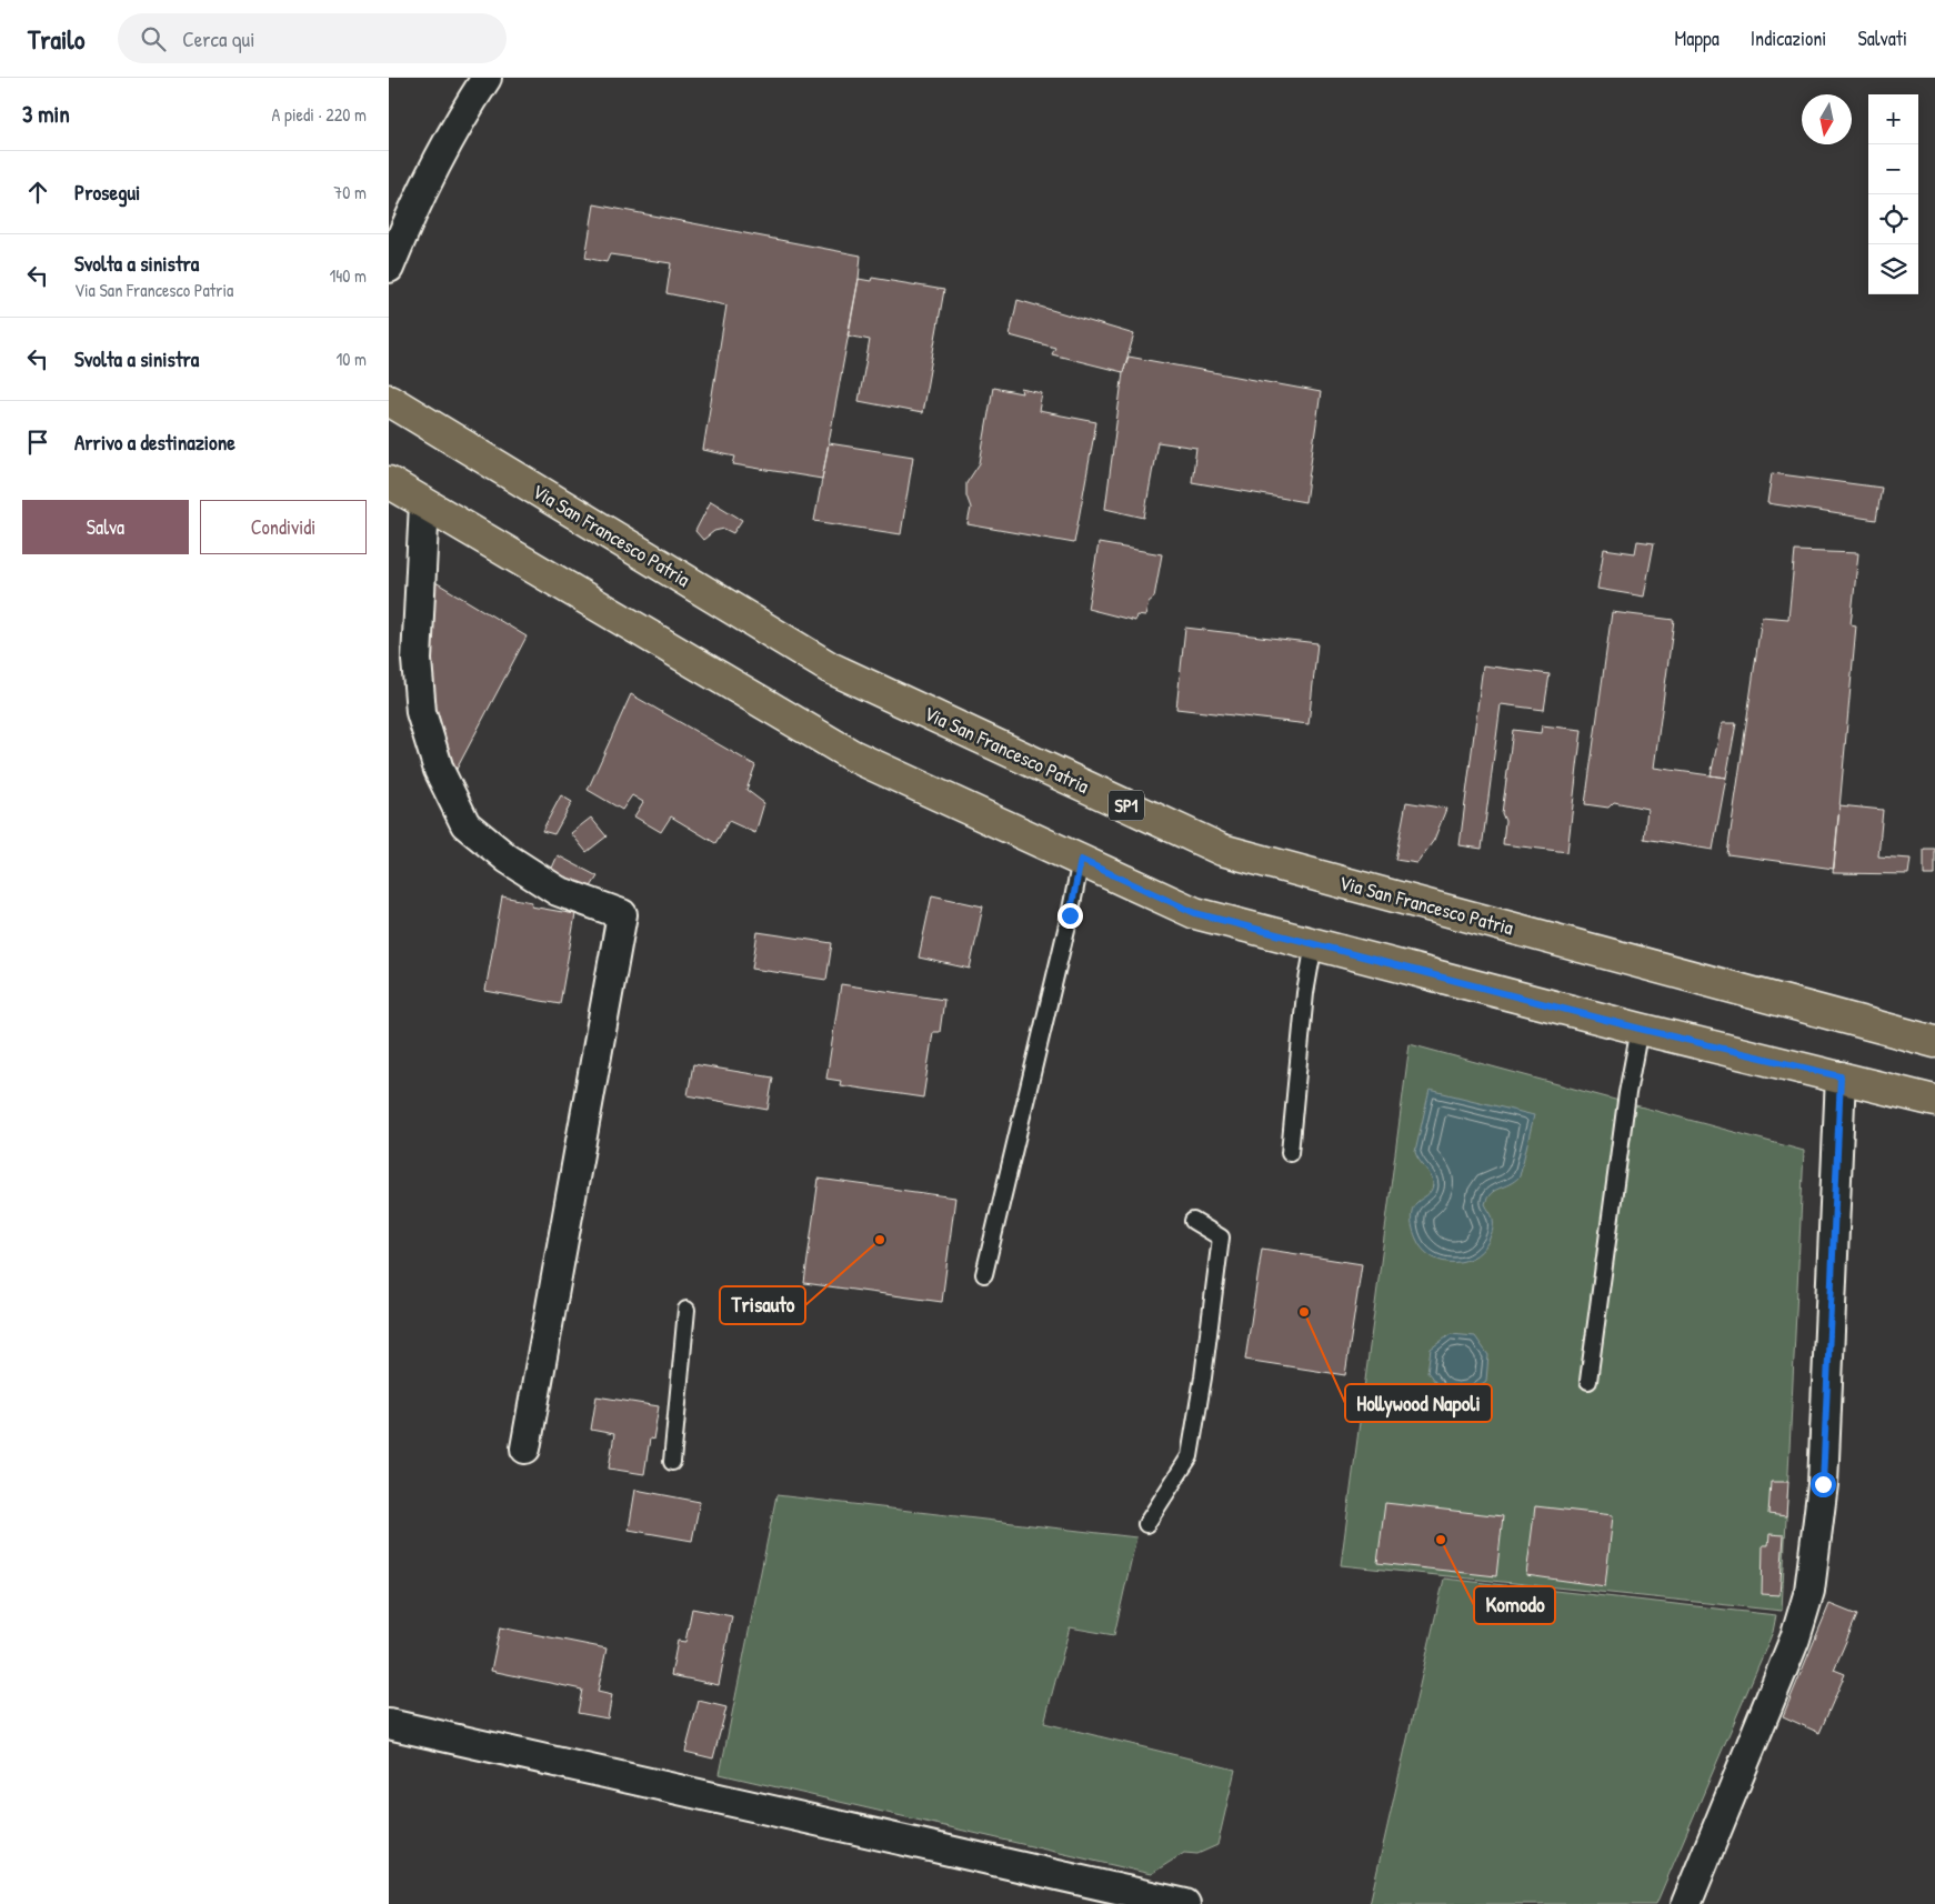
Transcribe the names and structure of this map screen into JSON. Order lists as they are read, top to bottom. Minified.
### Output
{"streets":{"main road":["Via San Francesco Patria","SP1"]},"places":["Trisauto","Hollywood Napoli","Komodo"],"north":"bottom","page":{"header":"Trailo","search":"Cerca qui","nav":["Mappa","Indicazioni","Salvati"],"heading":["3 min","A piedi · 220 m"],"map_buttons":["+","−"],"list":[["Prosegui","70 m"],["Svolta a sinistra","Via San Francesco Patria","140 m"],["Svolta a sinistra","10 m"],"Arrivo a destinazione"],"buttons":["Salva","Condividi"]}}
